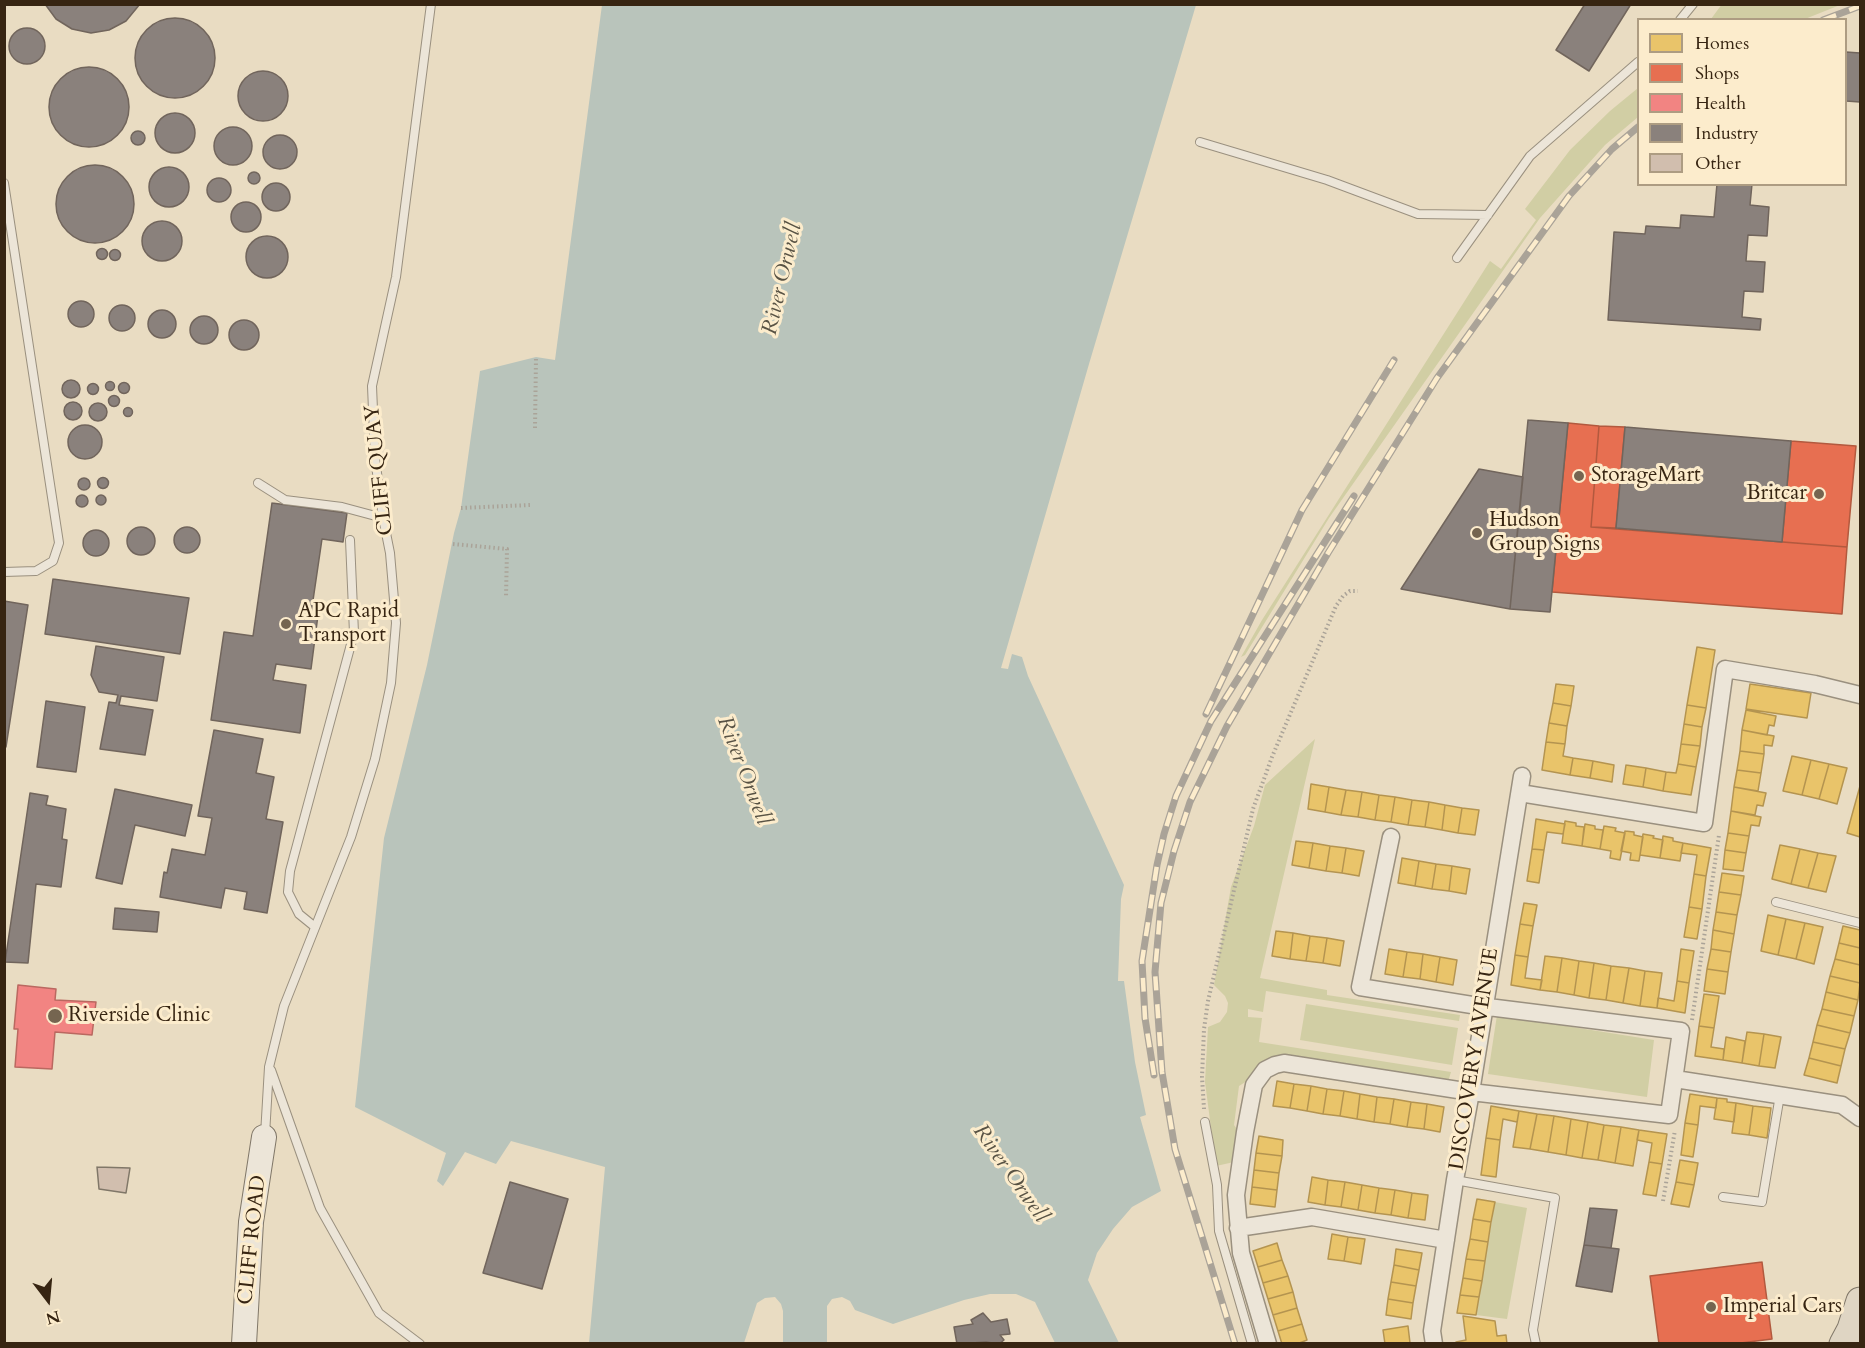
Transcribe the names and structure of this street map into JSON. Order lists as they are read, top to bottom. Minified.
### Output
{"streets":{"main road":["CLIFF ROAD"],"street":["DISCOVERY AVENUE"],"lane":["CLIFF QUAY"]},"crossings":[["CLIFF QUAY","CLIFF ROAD"]],"water":["River Orwell"],"places":["StorageMart","Britcar","Hudson Group Signs","APC Rapid Transport","Riverside Clinic","Imperial Cars"],"legend":["Homes","Shops","Health","Industry","Other"],"north":"bottom"}
